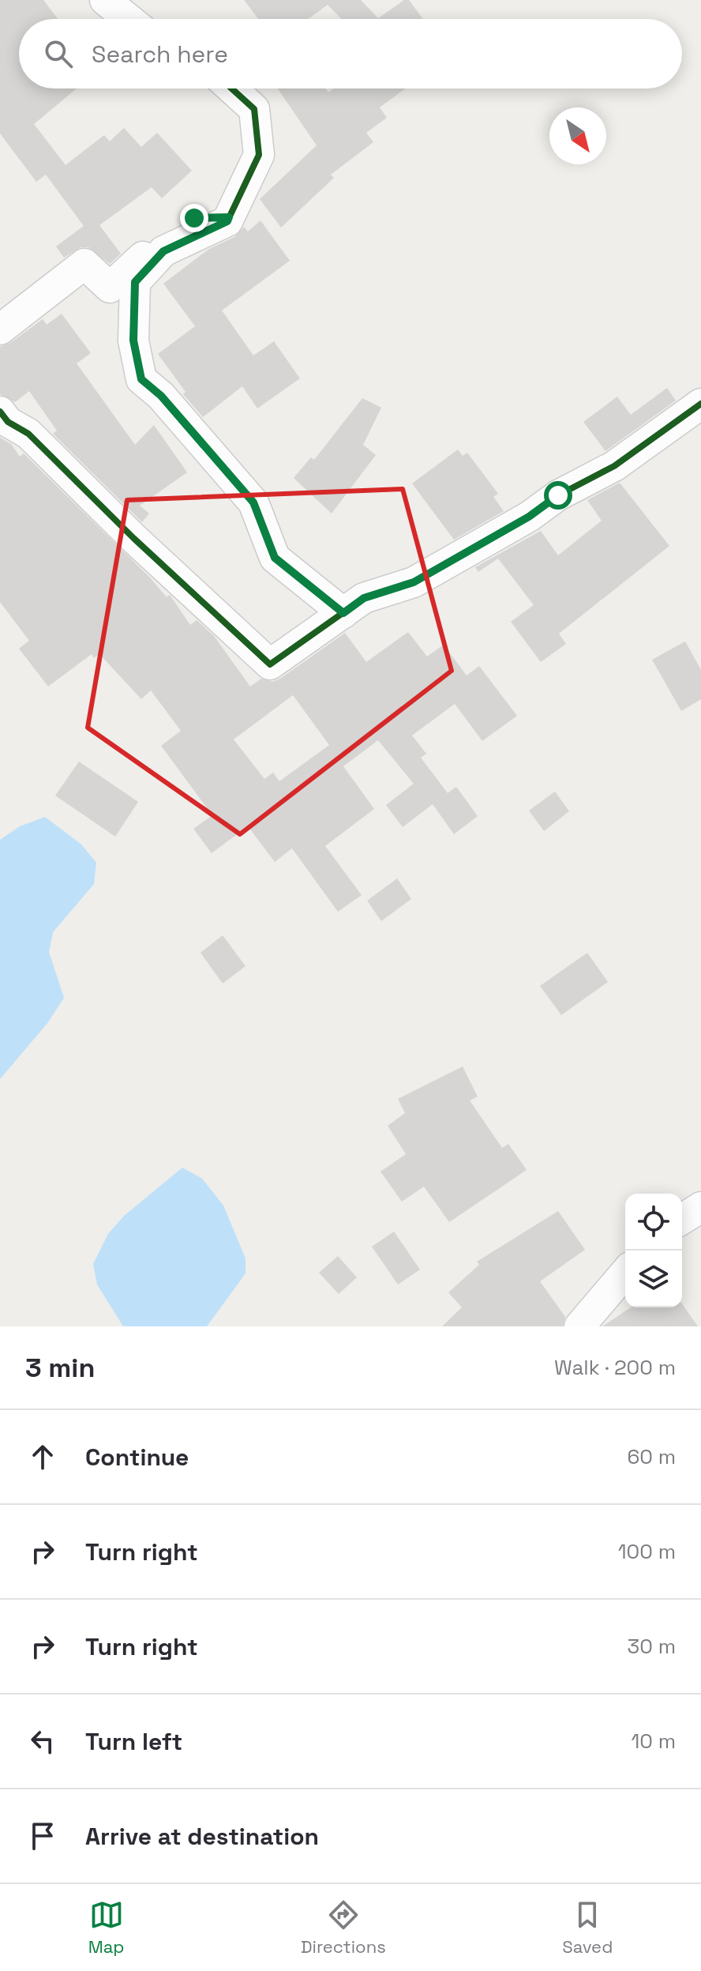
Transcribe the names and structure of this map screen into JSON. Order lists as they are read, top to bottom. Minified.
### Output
{"north":"bottom right","page":{"search":"Search here","heading":["3 min","Walk · 200 m"],"list":[["Continue","60 m"],["Turn right","100 m"],["Turn right","30 m"],["Turn left","10 m"],"Arrive at destination"],"nav":["Map","Directions","Saved"]}}
